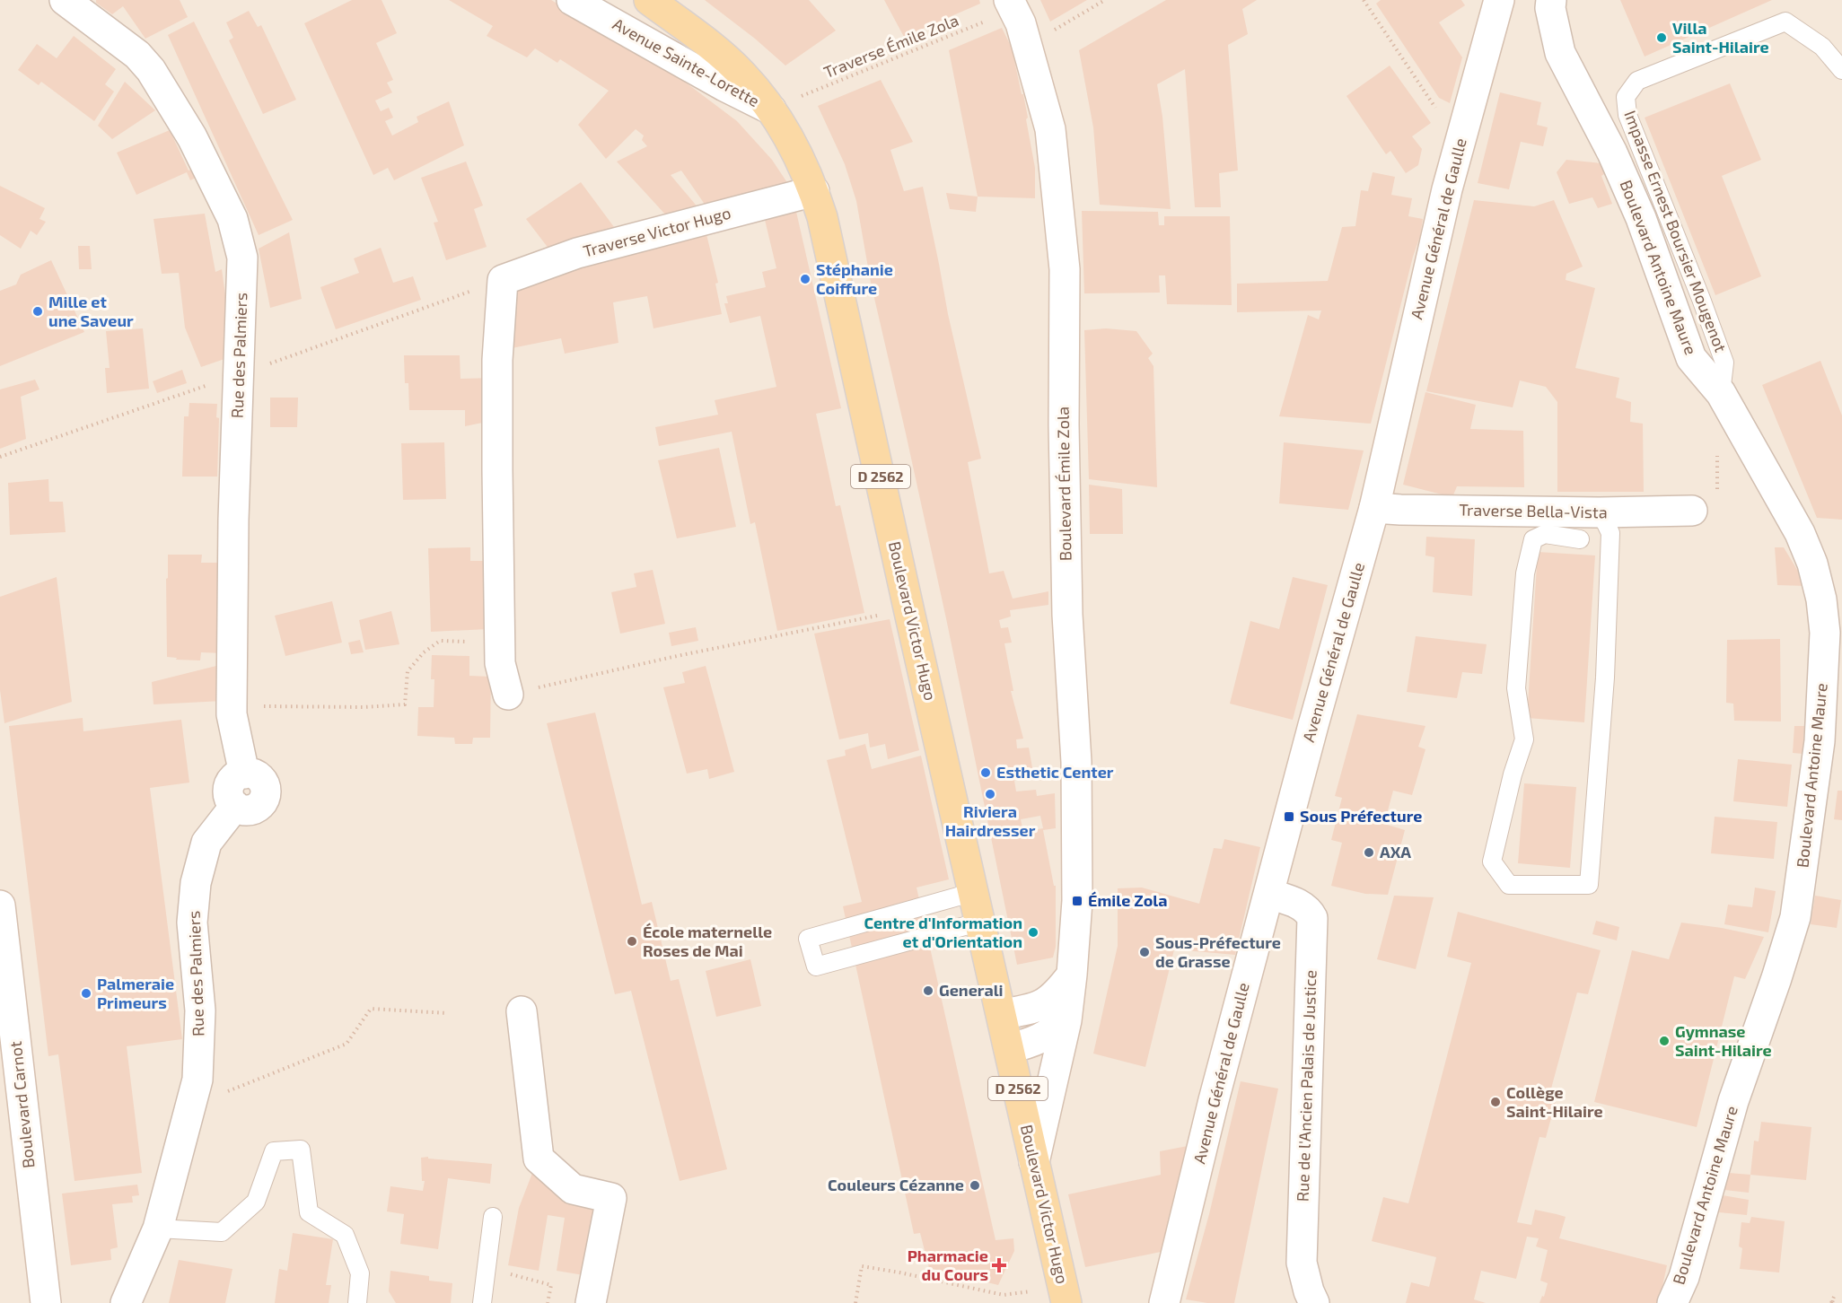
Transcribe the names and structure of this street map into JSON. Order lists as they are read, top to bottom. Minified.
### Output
{"streets":{"main road":["D 2562","Boulevard Victor Hugo"],"street":["Avenue Sainte-Lorette","Avenue Général de Gaulle","Traverse Victor Hugo","Boulevard Antoine Maure","Rue des Palmiers","Boulevard Émile Zola","Traverse Bella-Vista","Rue de l'Ancien Palais de Justice","Boulevard Carnot"],"lane":["Impasse Ernest Boursier Mougenot"],"path":["Traverse Émile Zola"]},"crossings":[["Traverse Émile Zola","Avenue Sainte-Lorette"],["Traverse Émile Zola","Boulevard Émile Zola"],["Traverse Émile Zola","Boulevard Victor Hugo"],["Avenue Sainte-Lorette","Boulevard Victor Hugo"],["Avenue Général de Gaulle","Traverse Bella-Vista"],["Avenue Général de Gaulle","Rue de l'Ancien Palais de Justice"],["Impasse Ernest Boursier Mougenot","Boulevard Antoine Maure"],["Traverse Victor Hugo","Boulevard Victor Hugo"],["Boulevard Émile Zola","Boulevard Victor Hugo"]],"places":{"other":["Villa Saint-Hilaire","Stéphanie Coiffure","Mille et une Saveur","Esthetic Center","Riviera Hairdresser","AXA","Centre d'Information et d'Orientation","École maternelle Roses de Mai","Sous-Préfecture de Grasse","Generali","Palmeraie Primeurs","Gymnase Saint-Hilaire","Collège Saint-Hilaire","Couleurs Cézanne"],"transit":["Sous Préfecture","Émile Zola"],"health":["Pharmacie du Cours"]}}
